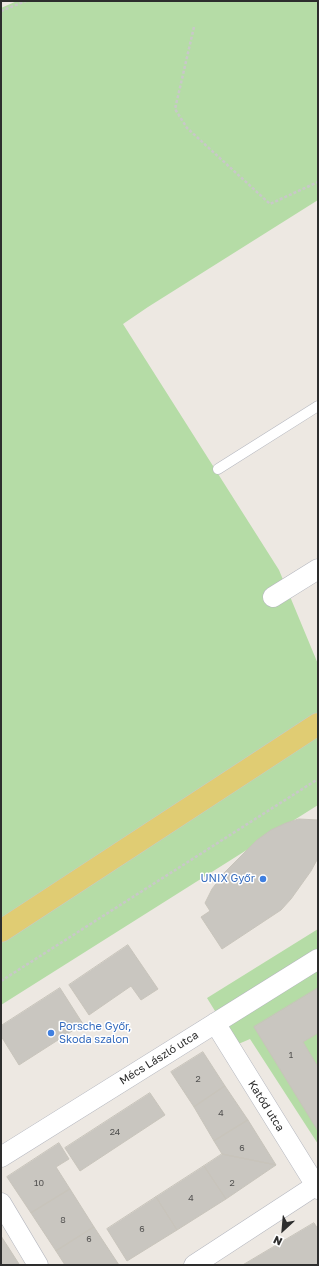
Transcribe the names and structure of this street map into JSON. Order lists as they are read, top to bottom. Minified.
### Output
{"streets":{"street":["Mécs László utca","Katód utca"]},"crossings":[["Mécs László utca","Katód utca"]],"places":["UNIX Győr","Porsche Győr, Skoda szalon"],"house_numbers":["1","2","4","24","6","10","2","4","8","6","6"],"north":"bottom left"}
